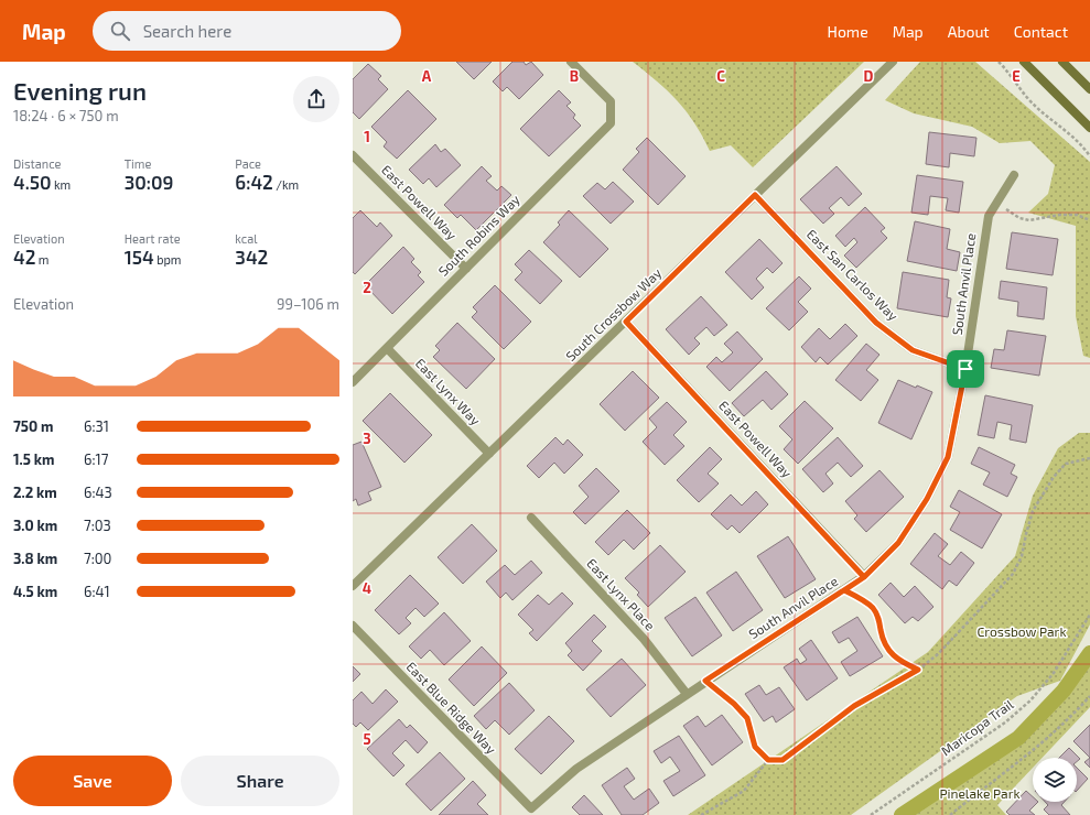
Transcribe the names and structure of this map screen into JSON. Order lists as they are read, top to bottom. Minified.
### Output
{"streets":{"street":["East Powell Way","South Robins Way","East San Carlos Way","South Anvil Place","South Crossbow Way","East Lynx Way","East Lynx Place","East Blue Ridge Way"],"path":["Maricopa Trail"]},"crossings":[["East Powell Way","South Robins Way"],["East Powell Way","South Anvil Place"],["East Powell Way","South Crossbow Way"],["South Robins Way","East Lynx Way"],["East San Carlos Way","South Anvil Place"],["East San Carlos Way","South Crossbow Way"],["South Anvil Place","East Lynx Place"],["South Anvil Place","East Blue Ridge Way"],["South Crossbow Way","East Lynx Way"]],"parks":["Crossbow Park","Pinelake Park"],"page":{"header":"Map","search":"Search here","nav":["Home","Map","About","Contact"],"heading":["Evening run","18:24 · 6 × 750 m"],"stats":[["Distance","4.50 km"],["Time","30:09"],["Pace","6:42 /km"],["Elevation","42 m"],["Heart rate","154 bpm"],["kcal","342"]],"chart":["Elevation","99–106 m"],"list":[{"name":"750 m","note":"6:31"},{"name":"1.5 km","note":"6:17"},{"name":"2.2 km","note":"6:43"},{"name":"3.0 km","note":"7:03"},{"name":"3.8 km","note":"7:00"},{"name":"4.5 km","note":"6:41"}],"buttons":["Save","Share"]},"grid":{"columns":["A","B","C","D","E"],"rows":["1","2","3","4","5"]}}
